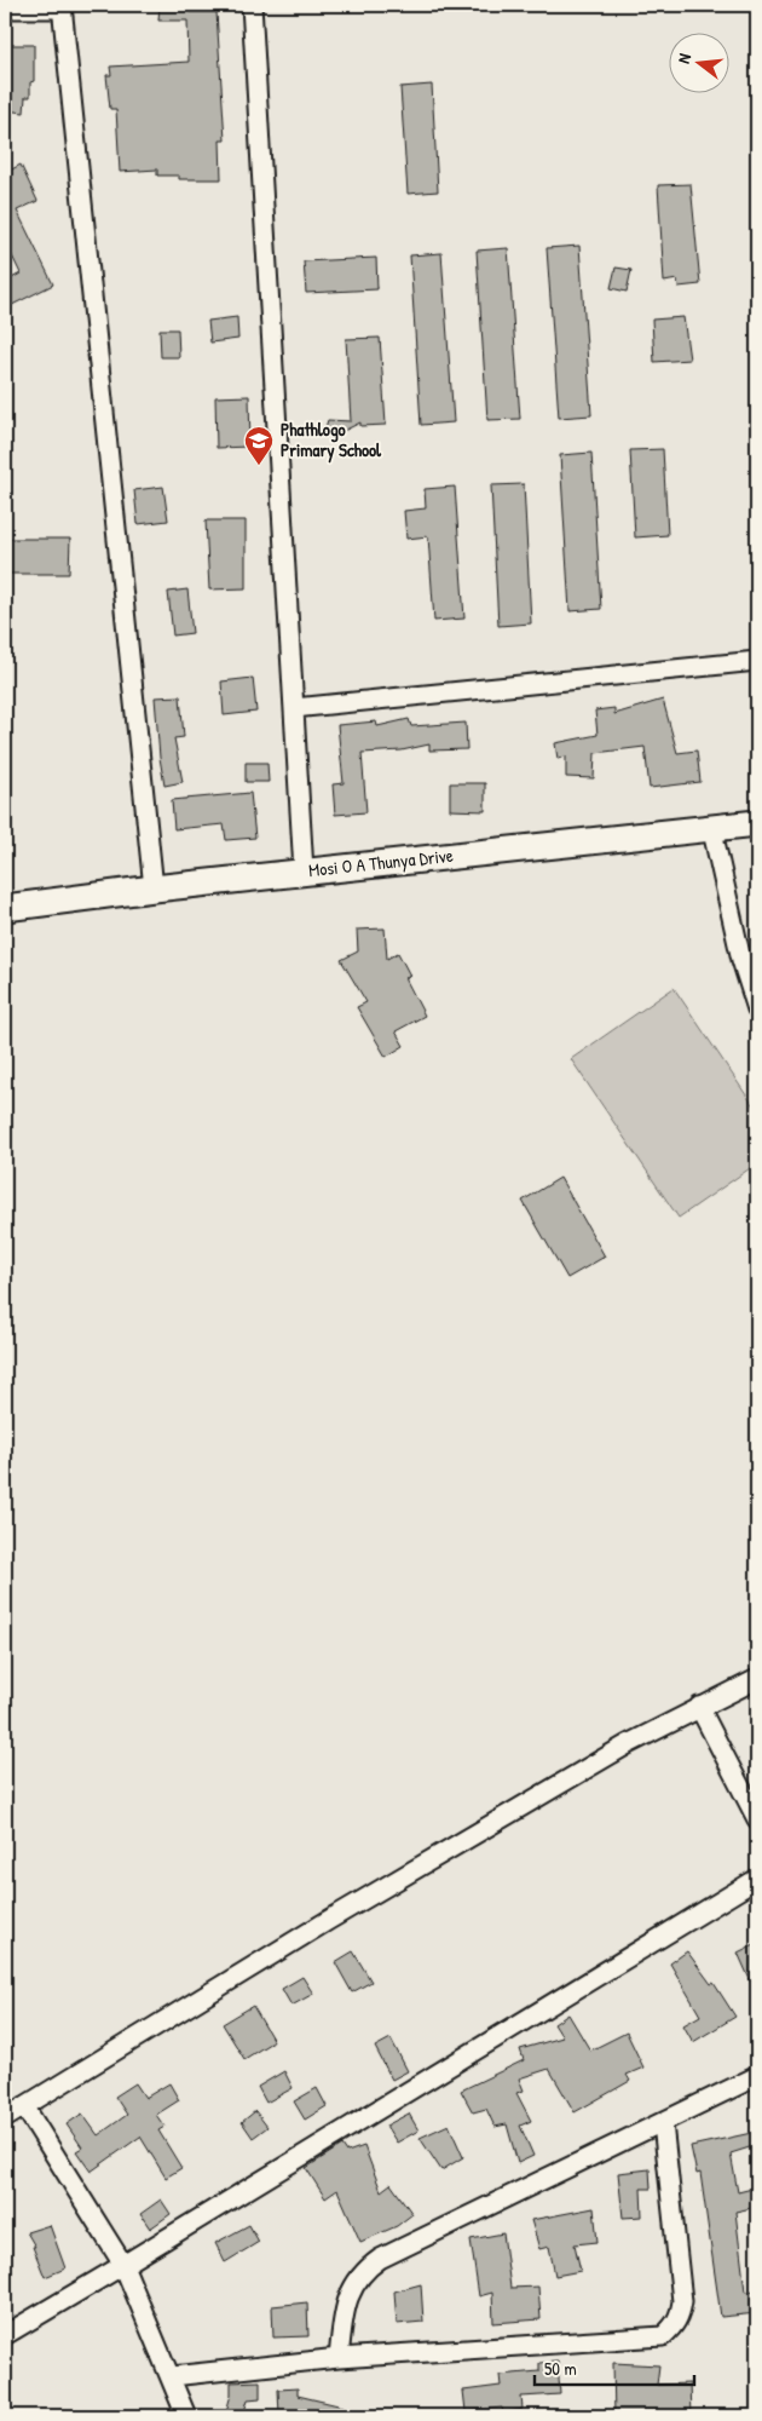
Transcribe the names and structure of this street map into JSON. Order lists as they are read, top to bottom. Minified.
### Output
{"streets":{"street":["Mosi O A Thunya Drive"]},"places":{"school or university":["Phathlogo Primary School"]},"scale_bar":"50 m","north":"left"}
